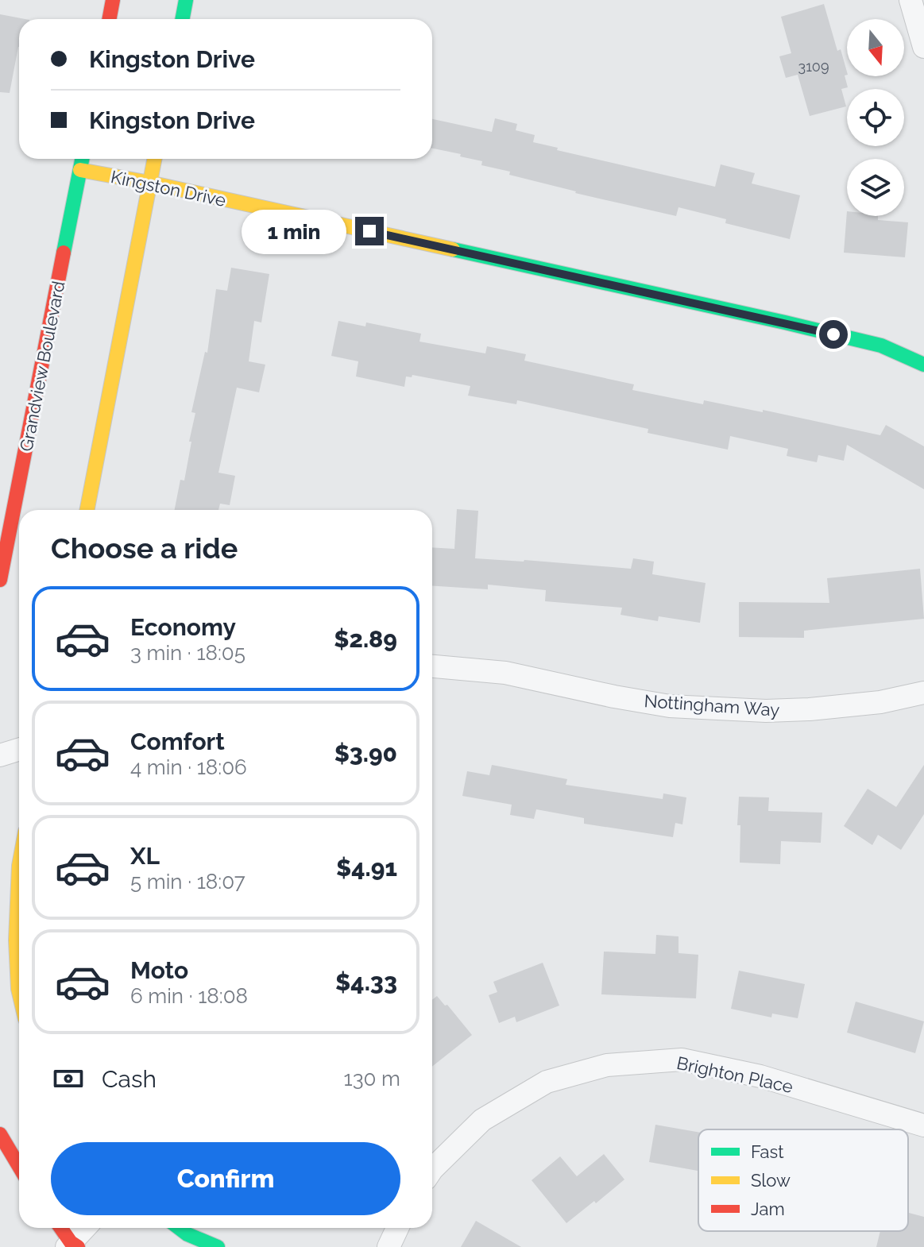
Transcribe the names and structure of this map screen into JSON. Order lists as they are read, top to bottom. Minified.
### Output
{"streets":{"street":["Kingston Drive","Grandview Boulevard","Nottingham Way","Brighton Place"]},"crossings":[["Kingston Drive","Grandview Boulevard"]],"house_numbers":["3109"],"legend":["Fast","Slow","Jam"],"north":"bottom","page":{"banner":["Kingston Drive","Kingston Drive"],"bubble":"1 min","heading":"Choose a ride","list":[{"name":"Economy","note":"3 min · 18:05","value":"$2.89"},{"name":"Comfort","note":"4 min · 18:06","value":"$3.90"},{"name":"XL","note":"5 min · 18:07","value":"$4.91"},{"name":"Moto","note":"6 min · 18:08","value":"$4.33"}],"pay":["Cash","130 m"],"buttons":"Confirm"}}
